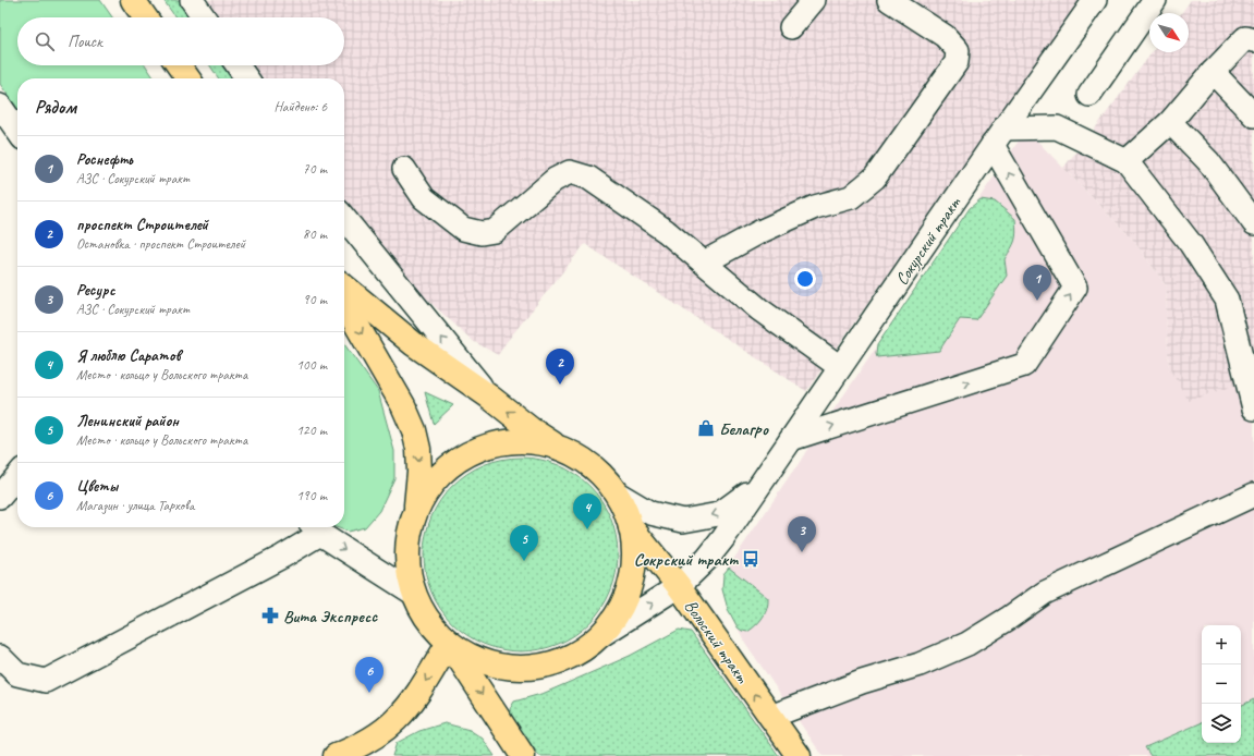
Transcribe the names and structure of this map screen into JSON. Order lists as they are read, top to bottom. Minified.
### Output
{"streets":{"main road":["Вольский тракт"],"street":["Сокурский тракт"]},"crossings":[["Сокурский тракт","Вольский тракт"]],"one_way":["Вольский тракт"],"places":{"shop":["Белагро"],"bus stop":["Сокрский тракт"],"pharmacy":["Вита Экспресс"]},"north":"bottom right","page":{"search":"Поиск","heading":["Рядом","Найдено: 6"],"list":[{"mark":"1","name":"Роснефть","note":"АЗС · Сокурский тракт","value":"70 m"},{"mark":"2","name":"проспект Строителей","note":"Остановка · проспект Строителей","value":"80 m"},{"mark":"3","name":"Ресурс","note":"АЗС · Сокурский тракт","value":"90 m"},{"mark":"4","name":"Я люблю Саратов","note":"Место · кольцо у Вольского тракта","value":"100 m"},{"mark":"5","name":"Ленинский район","note":"Место · кольцо у Вольского тракта","value":"120 m"},{"mark":"6","name":"Цветы","note":"Магазин · улица Тархова","value":"190 m"}],"pins":["1","2","4","3","5","6"],"map_buttons":["+","−"]}}
